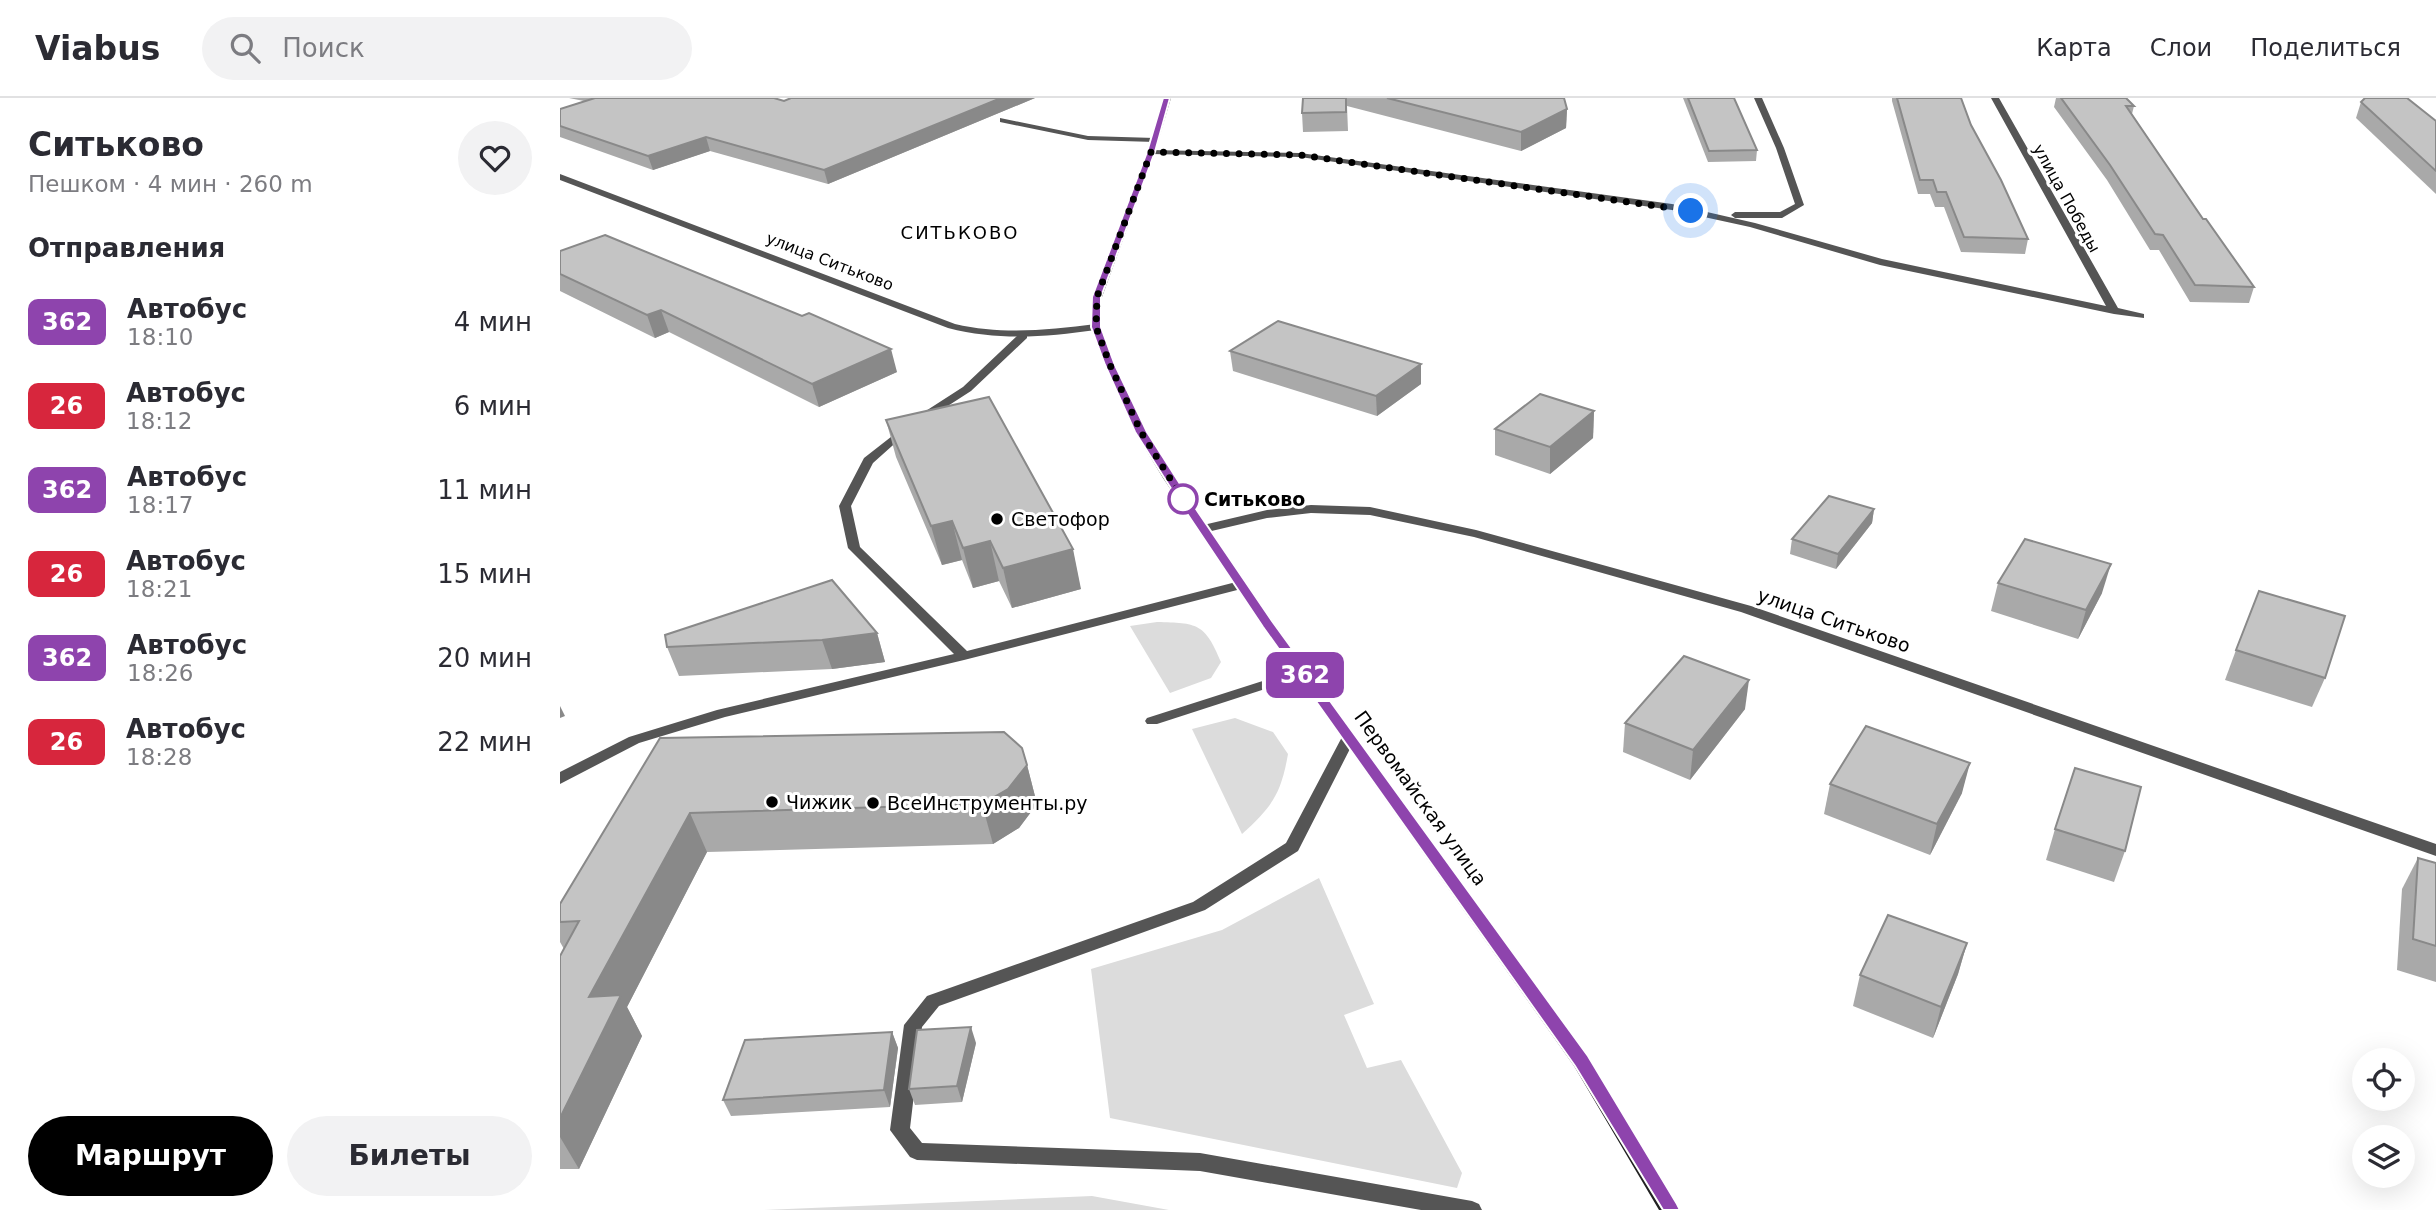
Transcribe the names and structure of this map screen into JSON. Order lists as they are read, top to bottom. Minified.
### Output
{"streets":{"main road":["Первомайская улица"],"street":["улица Победы","улица Ситьково"]},"crossings":[["улица Ситьково","Первомайская улица"]],"districts":["СИТЬКОВО"],"places":["Ситьково","Светофор","Чижик","ВсеИнструменты.ру"],"lines":["bus line 362"],"page":{"header":"Viabus","search":"Поиск","nav":["Карта","Слои","Поделиться"],"heading":[["Ситьково","Пешком · 4 мин · 260 m"],"Отправления"],"on_map":"362","list":[{"mark":"362","name":"Автобус","note":"18:10","value":"4 мин"},{"mark":"26","name":"Автобус","note":"18:12","value":"6 мин"},{"mark":"362","name":"Автобус","note":"18:17","value":"11 мин"},{"mark":"26","name":"Автобус","note":"18:21","value":"15 мин"},{"mark":"362","name":"Автобус","note":"18:26","value":"20 мин"},{"mark":"26","name":"Автобус","note":"18:28","value":"22 мин"}],"buttons":["Маршрут","Билеты"]}}
